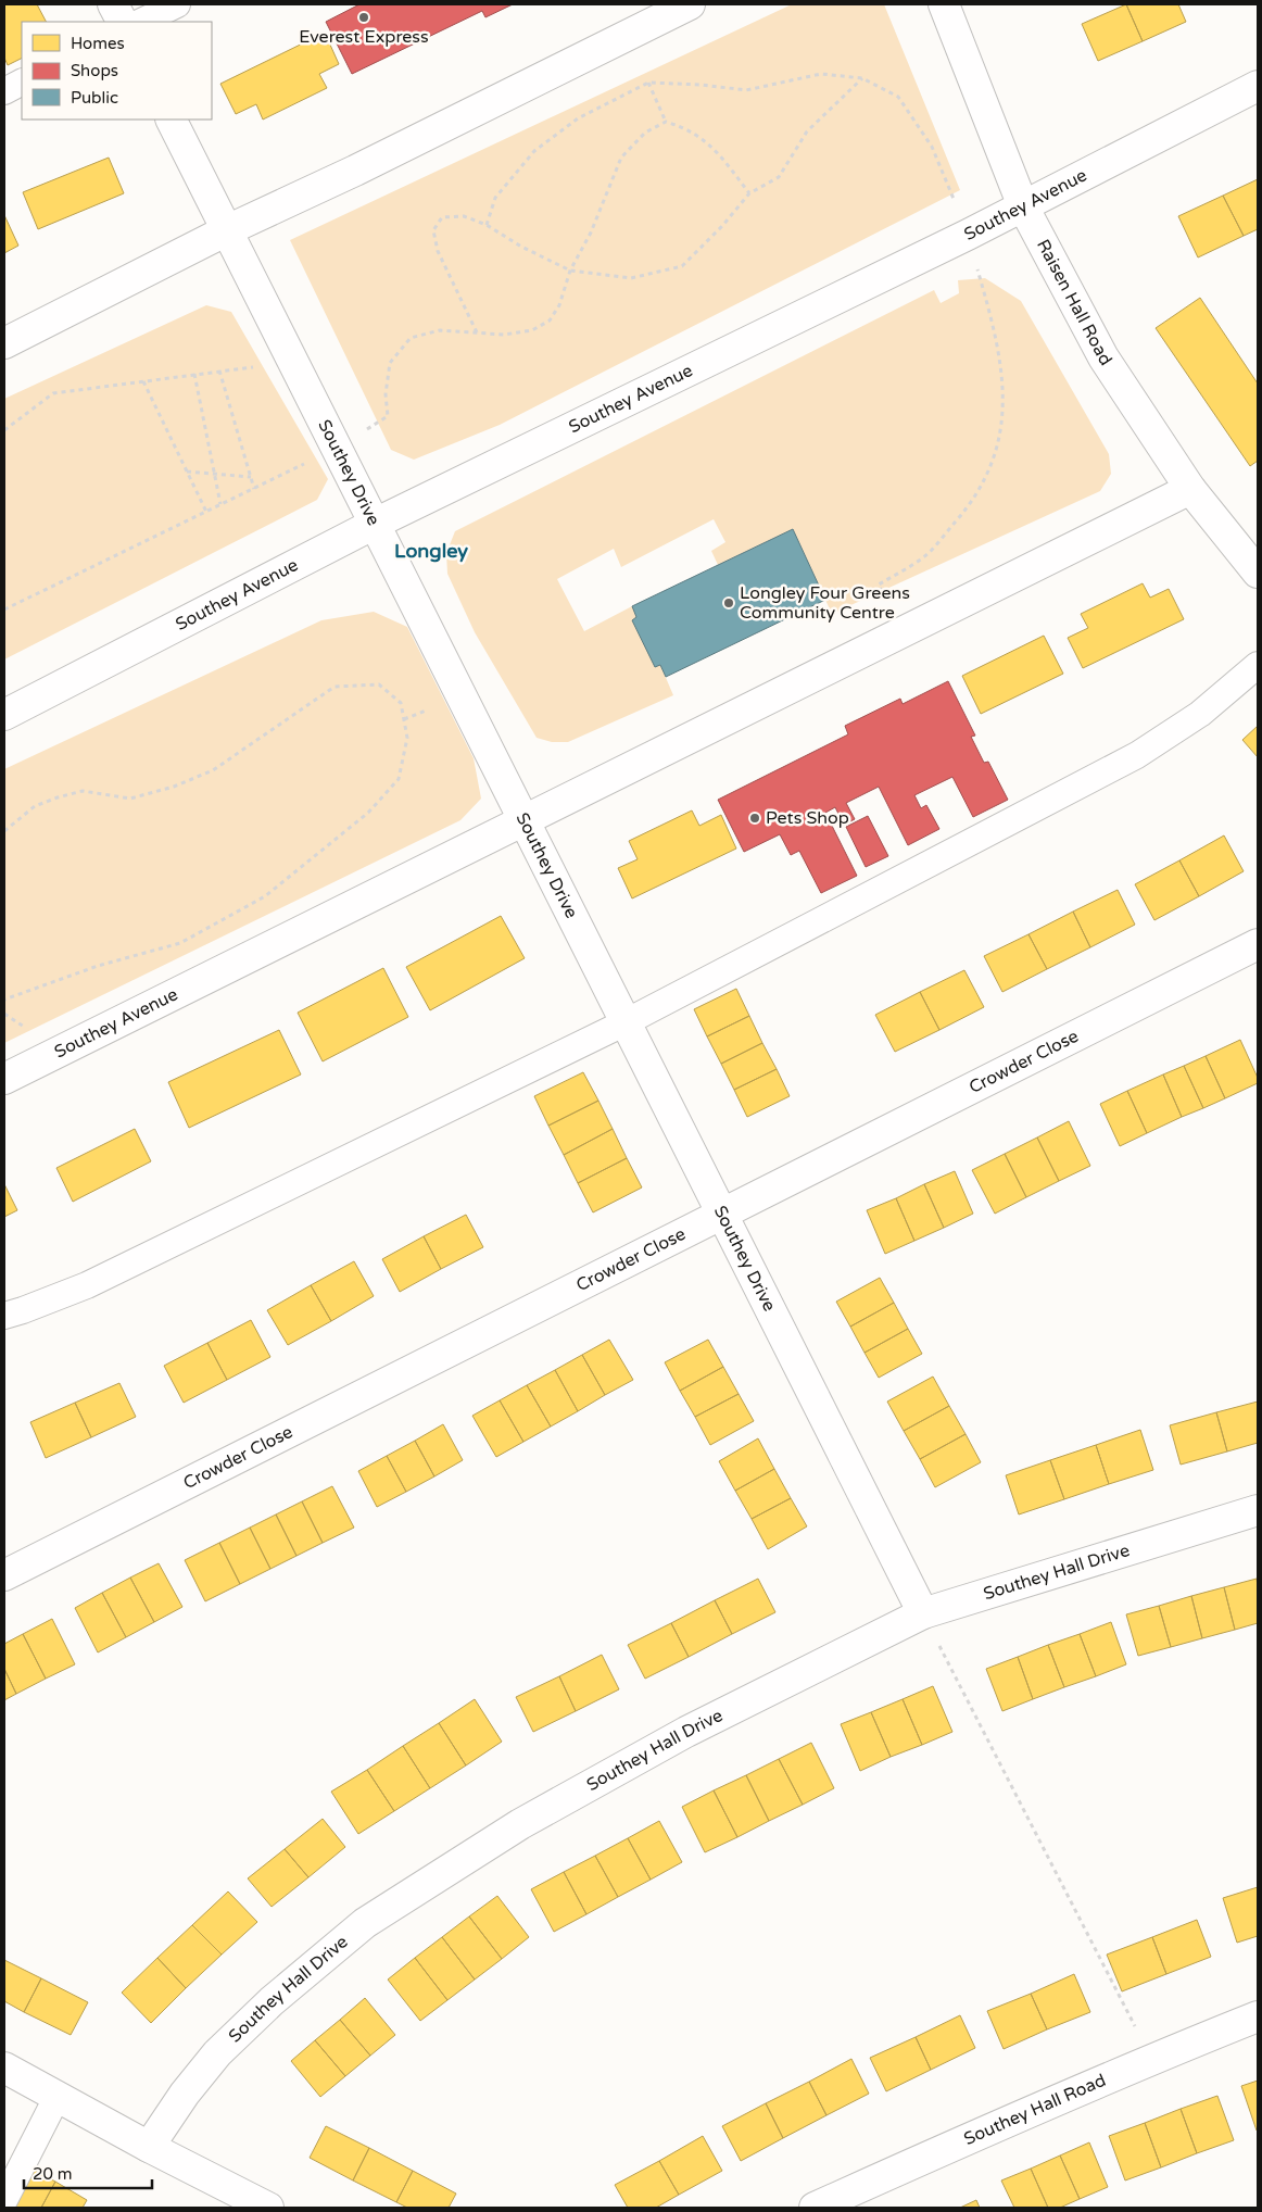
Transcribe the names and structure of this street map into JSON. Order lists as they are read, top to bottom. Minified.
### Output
{"streets":{"street":["Southey Avenue","Raisen Hall Road","Southey Drive","Crowder Close","Southey Hall Drive","Southey Hall Road"]},"crossings":[["Southey Avenue","Raisen Hall Road"],["Southey Avenue","Southey Drive"],["Southey Drive","Crowder Close"],["Southey Drive","Southey Hall Drive"]],"districts":["Longley"],"places":["Everest Express","Longley Four Greens Community Centre","Pets Shop"],"legend":["Homes","Shops","Public"],"scale_bar":"20 m"}
